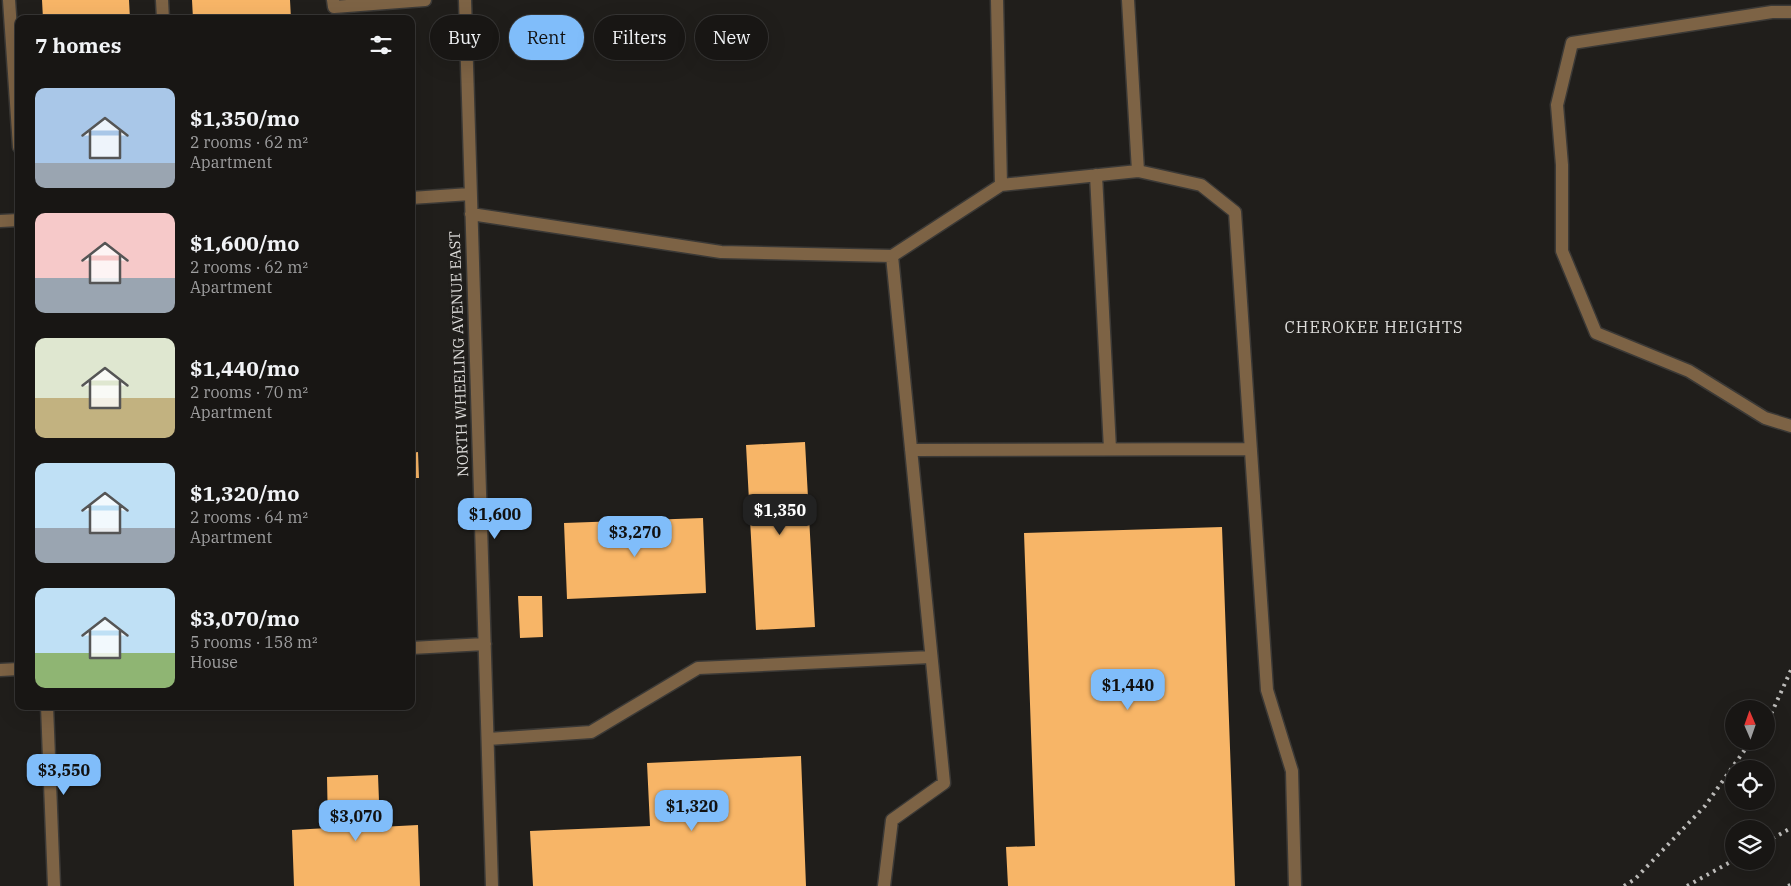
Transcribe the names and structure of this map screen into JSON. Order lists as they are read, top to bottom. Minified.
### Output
{"streets":{"street":["NORTH WHEELING AVENUE EAST"]},"districts":["CHEROKEE HEIGHTS"],"north":"top","page":{"chip":["Buy","Rent","Filters","New"],"heading":"7 homes","list":[{"name":"$1,350/mo","note":"2 rooms · 62 m² · Apartment"},{"name":"$1,600/mo","note":"2 rooms · 62 m² · Apartment"},{"name":"$1,440/mo","note":"2 rooms · 70 m² · Apartment"},{"name":"$1,320/mo","note":"2 rooms · 64 m² · Apartment"},{"name":"$3,070/mo","note":"5 rooms · 158 m² · House"}],"price":["$1,350","$1,600","$3,270","$1,440","$3,550","$1,320","$3,070"]}}
